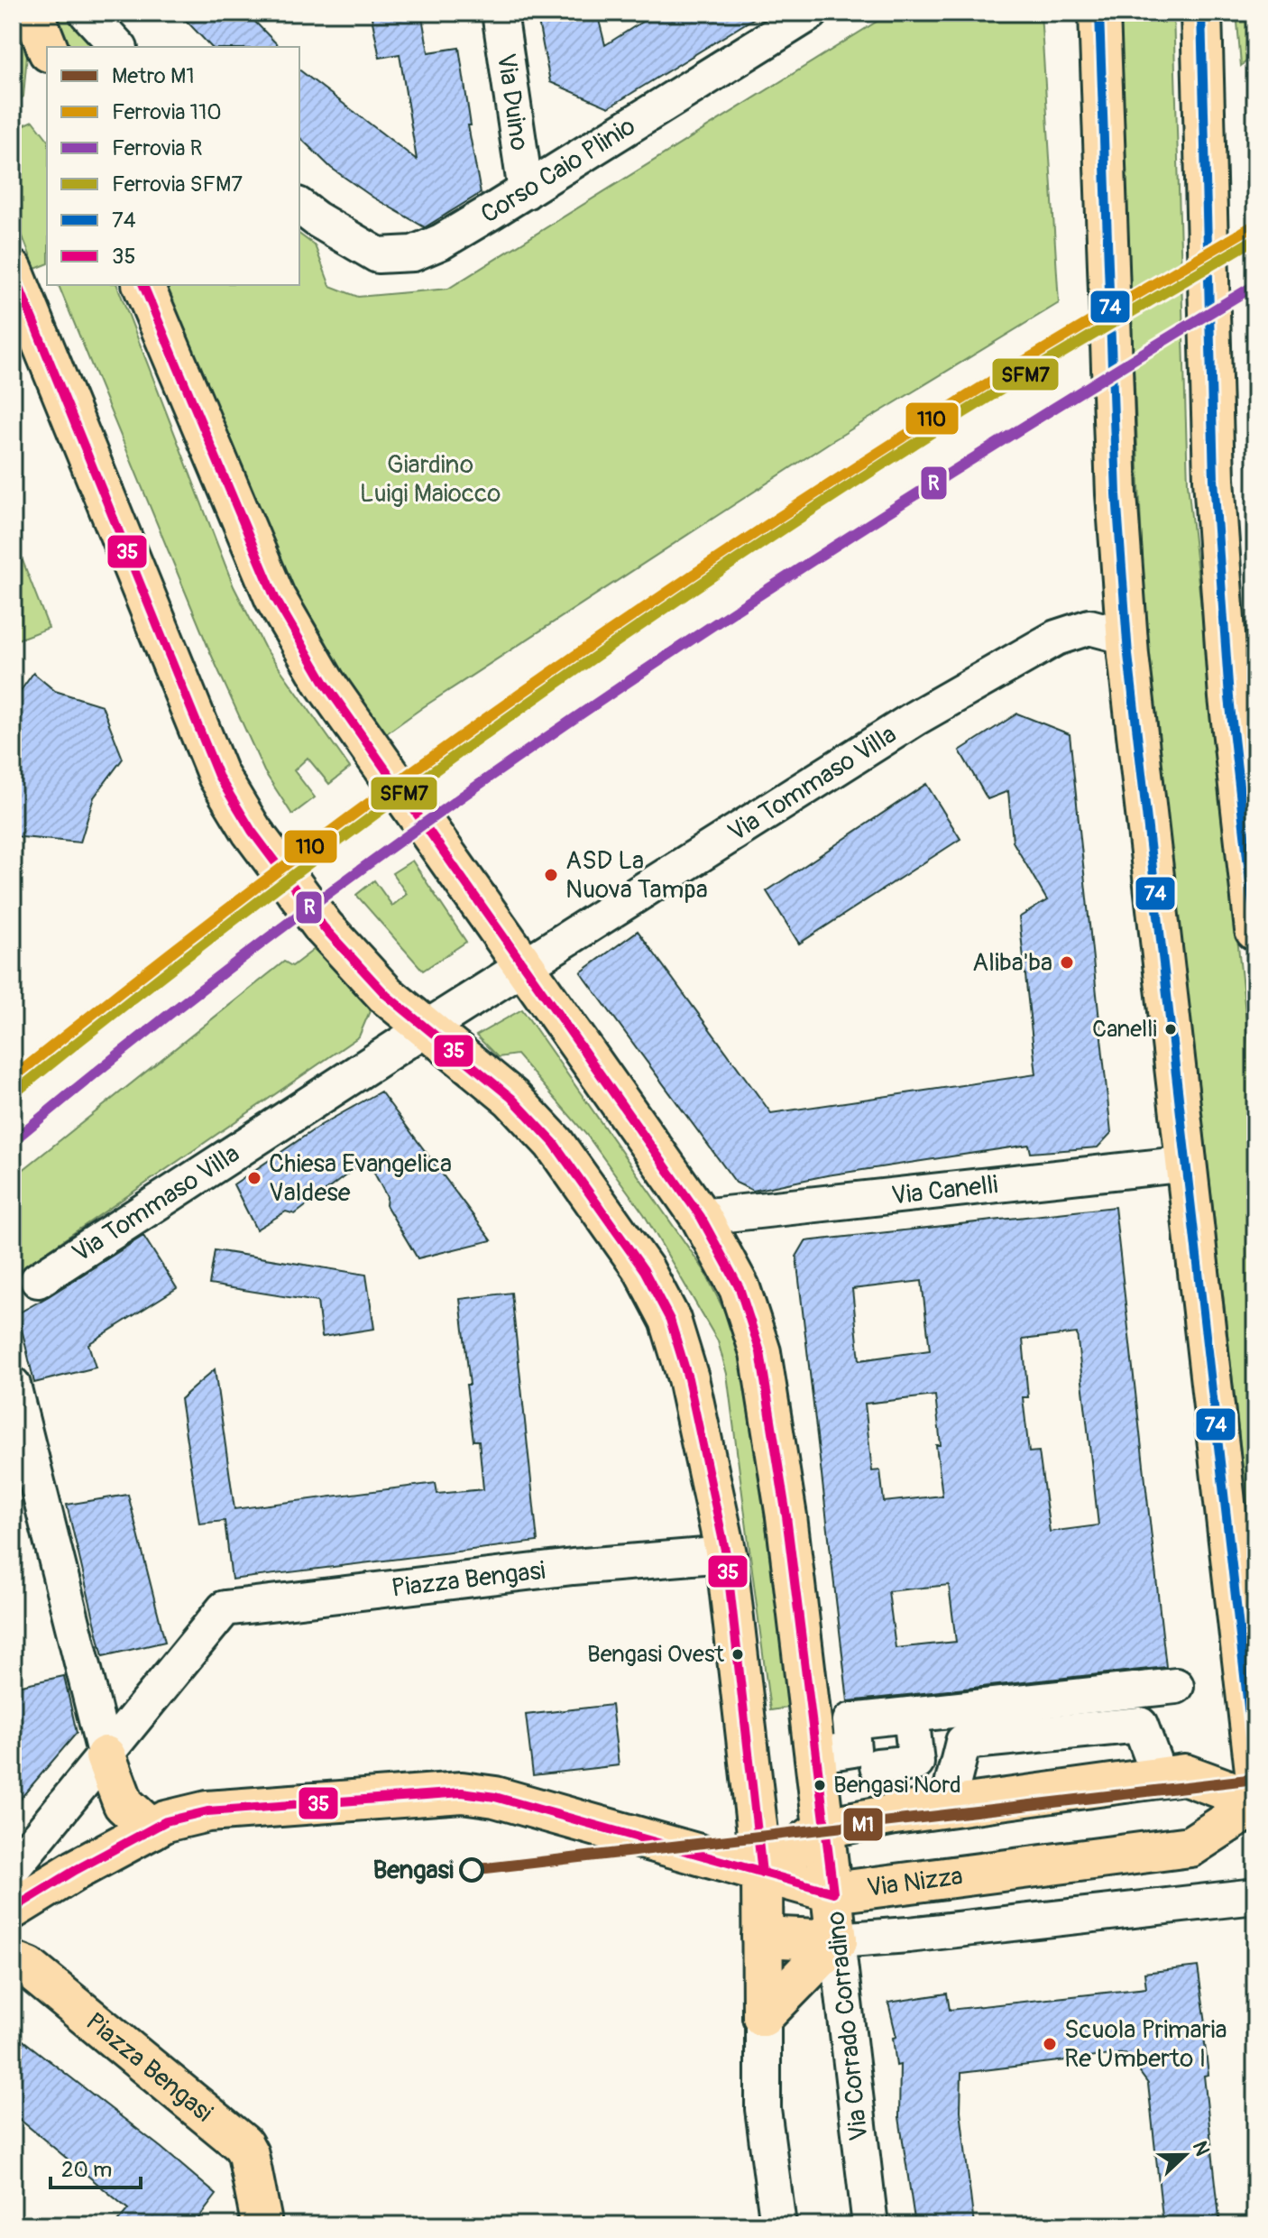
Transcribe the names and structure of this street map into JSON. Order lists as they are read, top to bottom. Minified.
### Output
{"streets":{"main road":["Piazza Bengasi","Via Nizza","Via Corrado Corradino"],"street":["Via Duino","Corso Caio Plinio","Via Tommaso Villa","Via Canelli"]},"crossings":[["Via Duino","Corso Caio Plinio"],["Via Nizza","Via Corrado Corradino"]],"parks":["Giardino Luigi Maiocco"],"places":["ASD La Nuova Tampa","Aliba'ba","Canelli","Chiesa Evangelica Valdese","Bengasi Ovest","Bengasi Nord","Bengasi","Scuola Primaria Re Umberto I"],"lines":["transit line 74","rail line 110","rail line SFM7","transit line 35","rail line R","metro line M1"],"legend":["Metro M1","Ferrovia 110","Ferrovia R","Ferrovia SFM7","74","35"],"scale_bar":"20 m","north":"right"}
